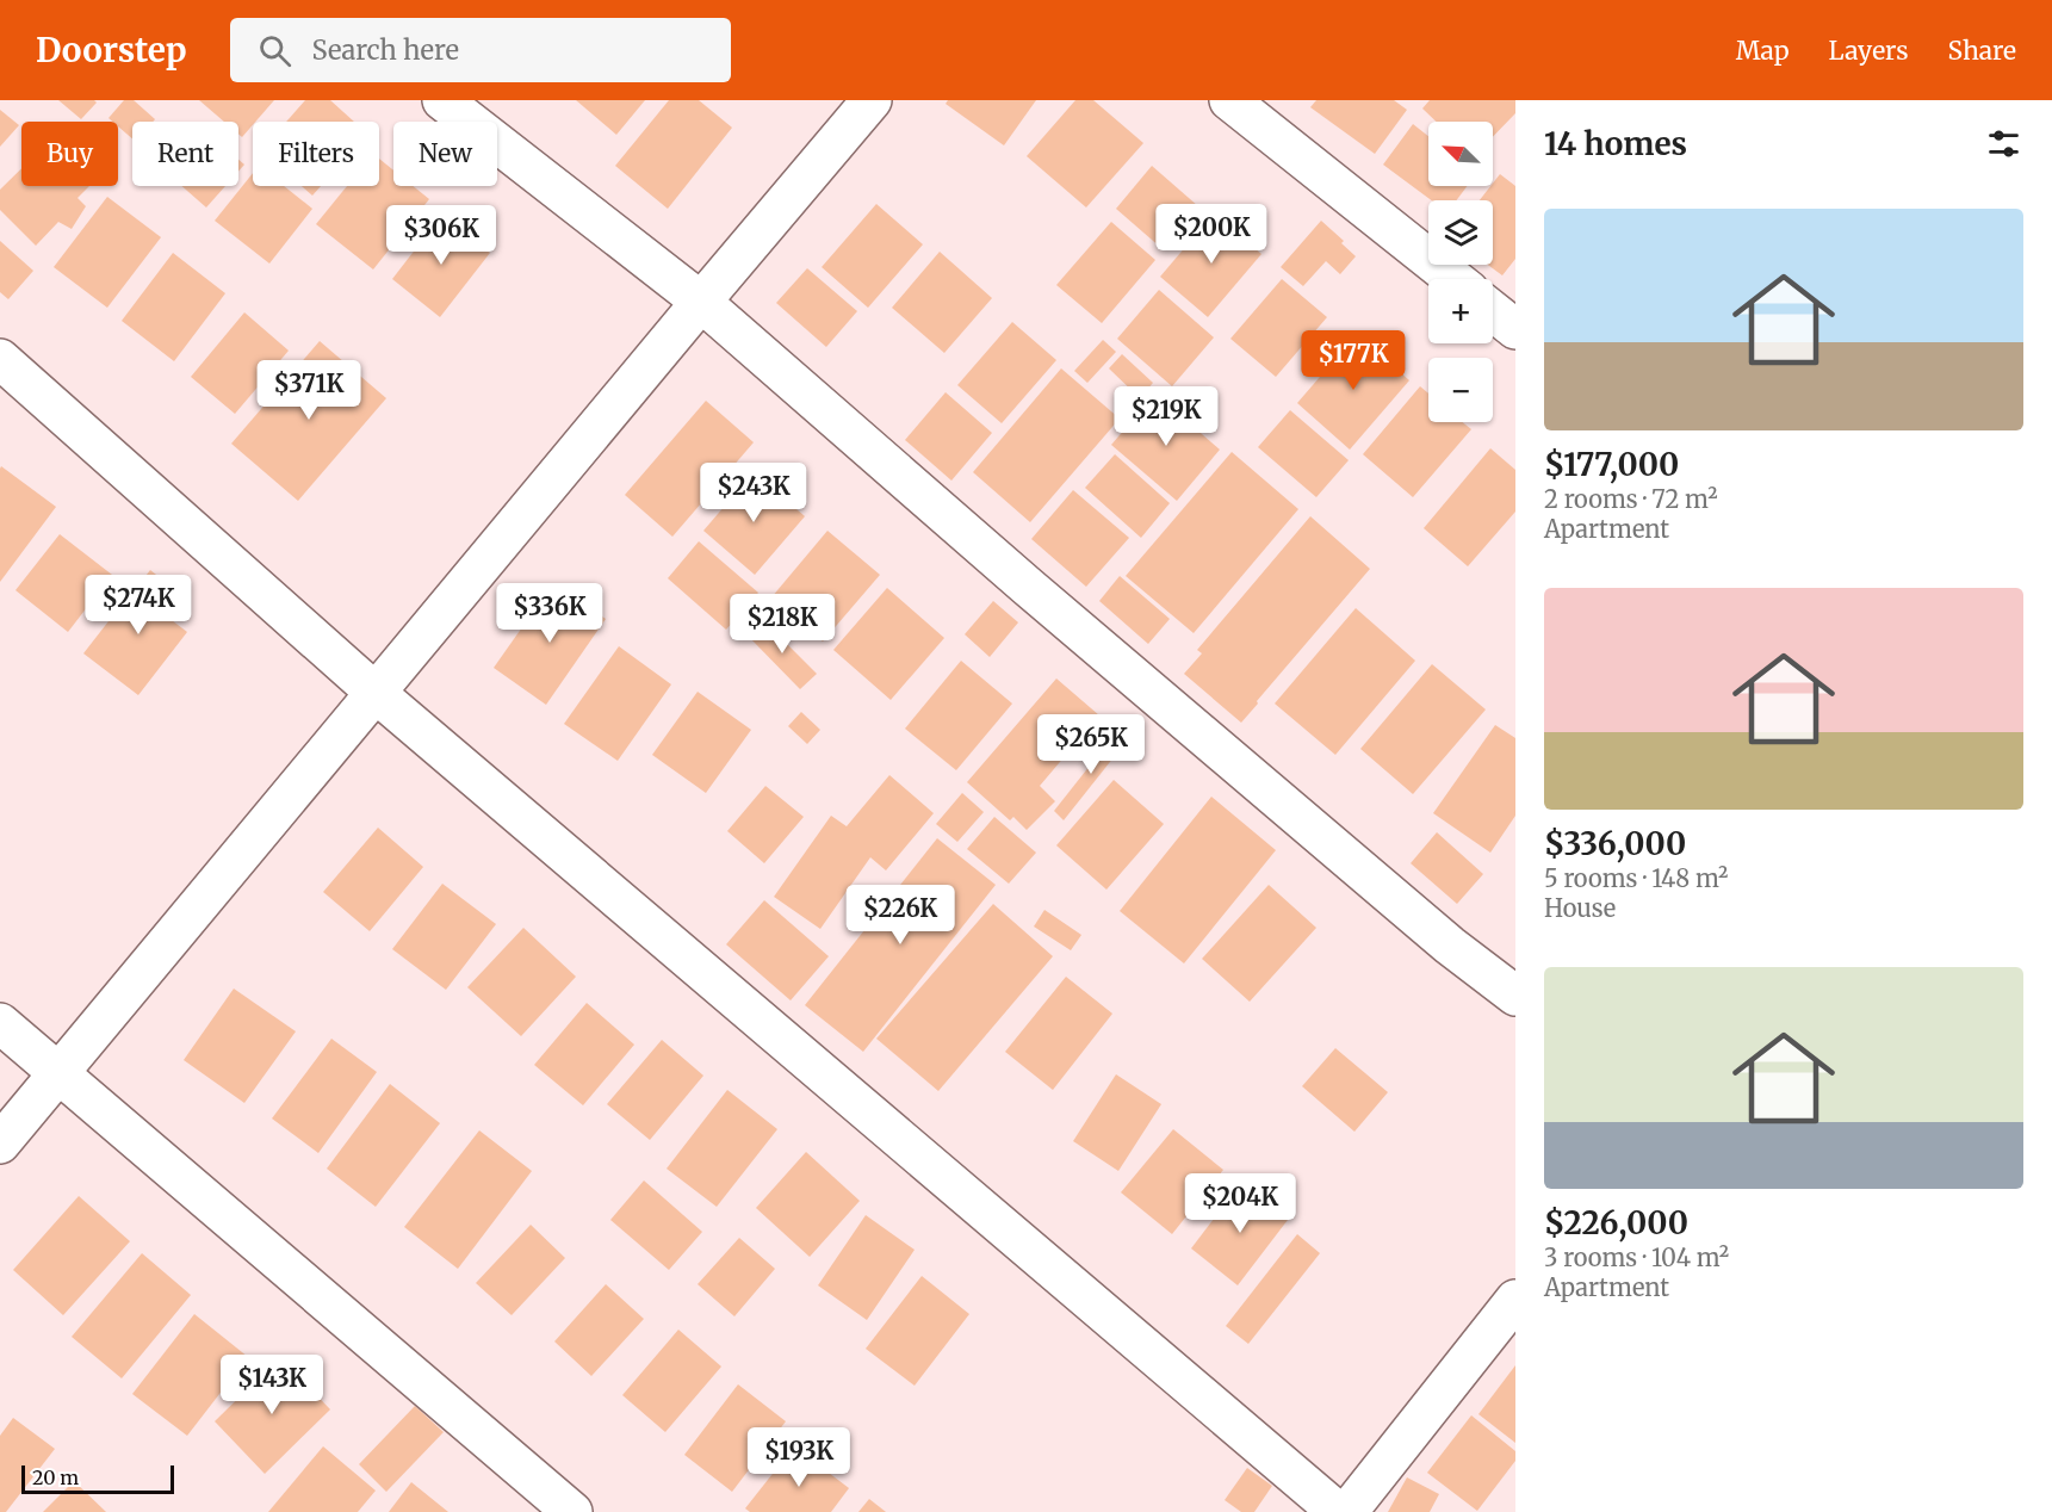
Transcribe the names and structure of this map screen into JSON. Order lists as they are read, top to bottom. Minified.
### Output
{"scale_bar":"20 m","north":"top left","page":{"header":"Doorstep","search":"Search here","nav":["Map","Layers","Share"],"heading":"14 homes","map_buttons":["+","−"],"chip":["Buy","Rent","Filters","New"],"list":[{"name":"$177,000","note":"2 rooms · 72 m² · Apartment"},{"name":"$336,000","note":"5 rooms · 148 m² · House"},{"name":"$226,000","note":"3 rooms · 104 m² · Apartment"}],"price":["$200K","$306K","$177K","$371K","$219K","$243K","$274K","$336K","$218K","$265K","$226K","$204K","$143K","$193K"],"scale":"20 m"}}
